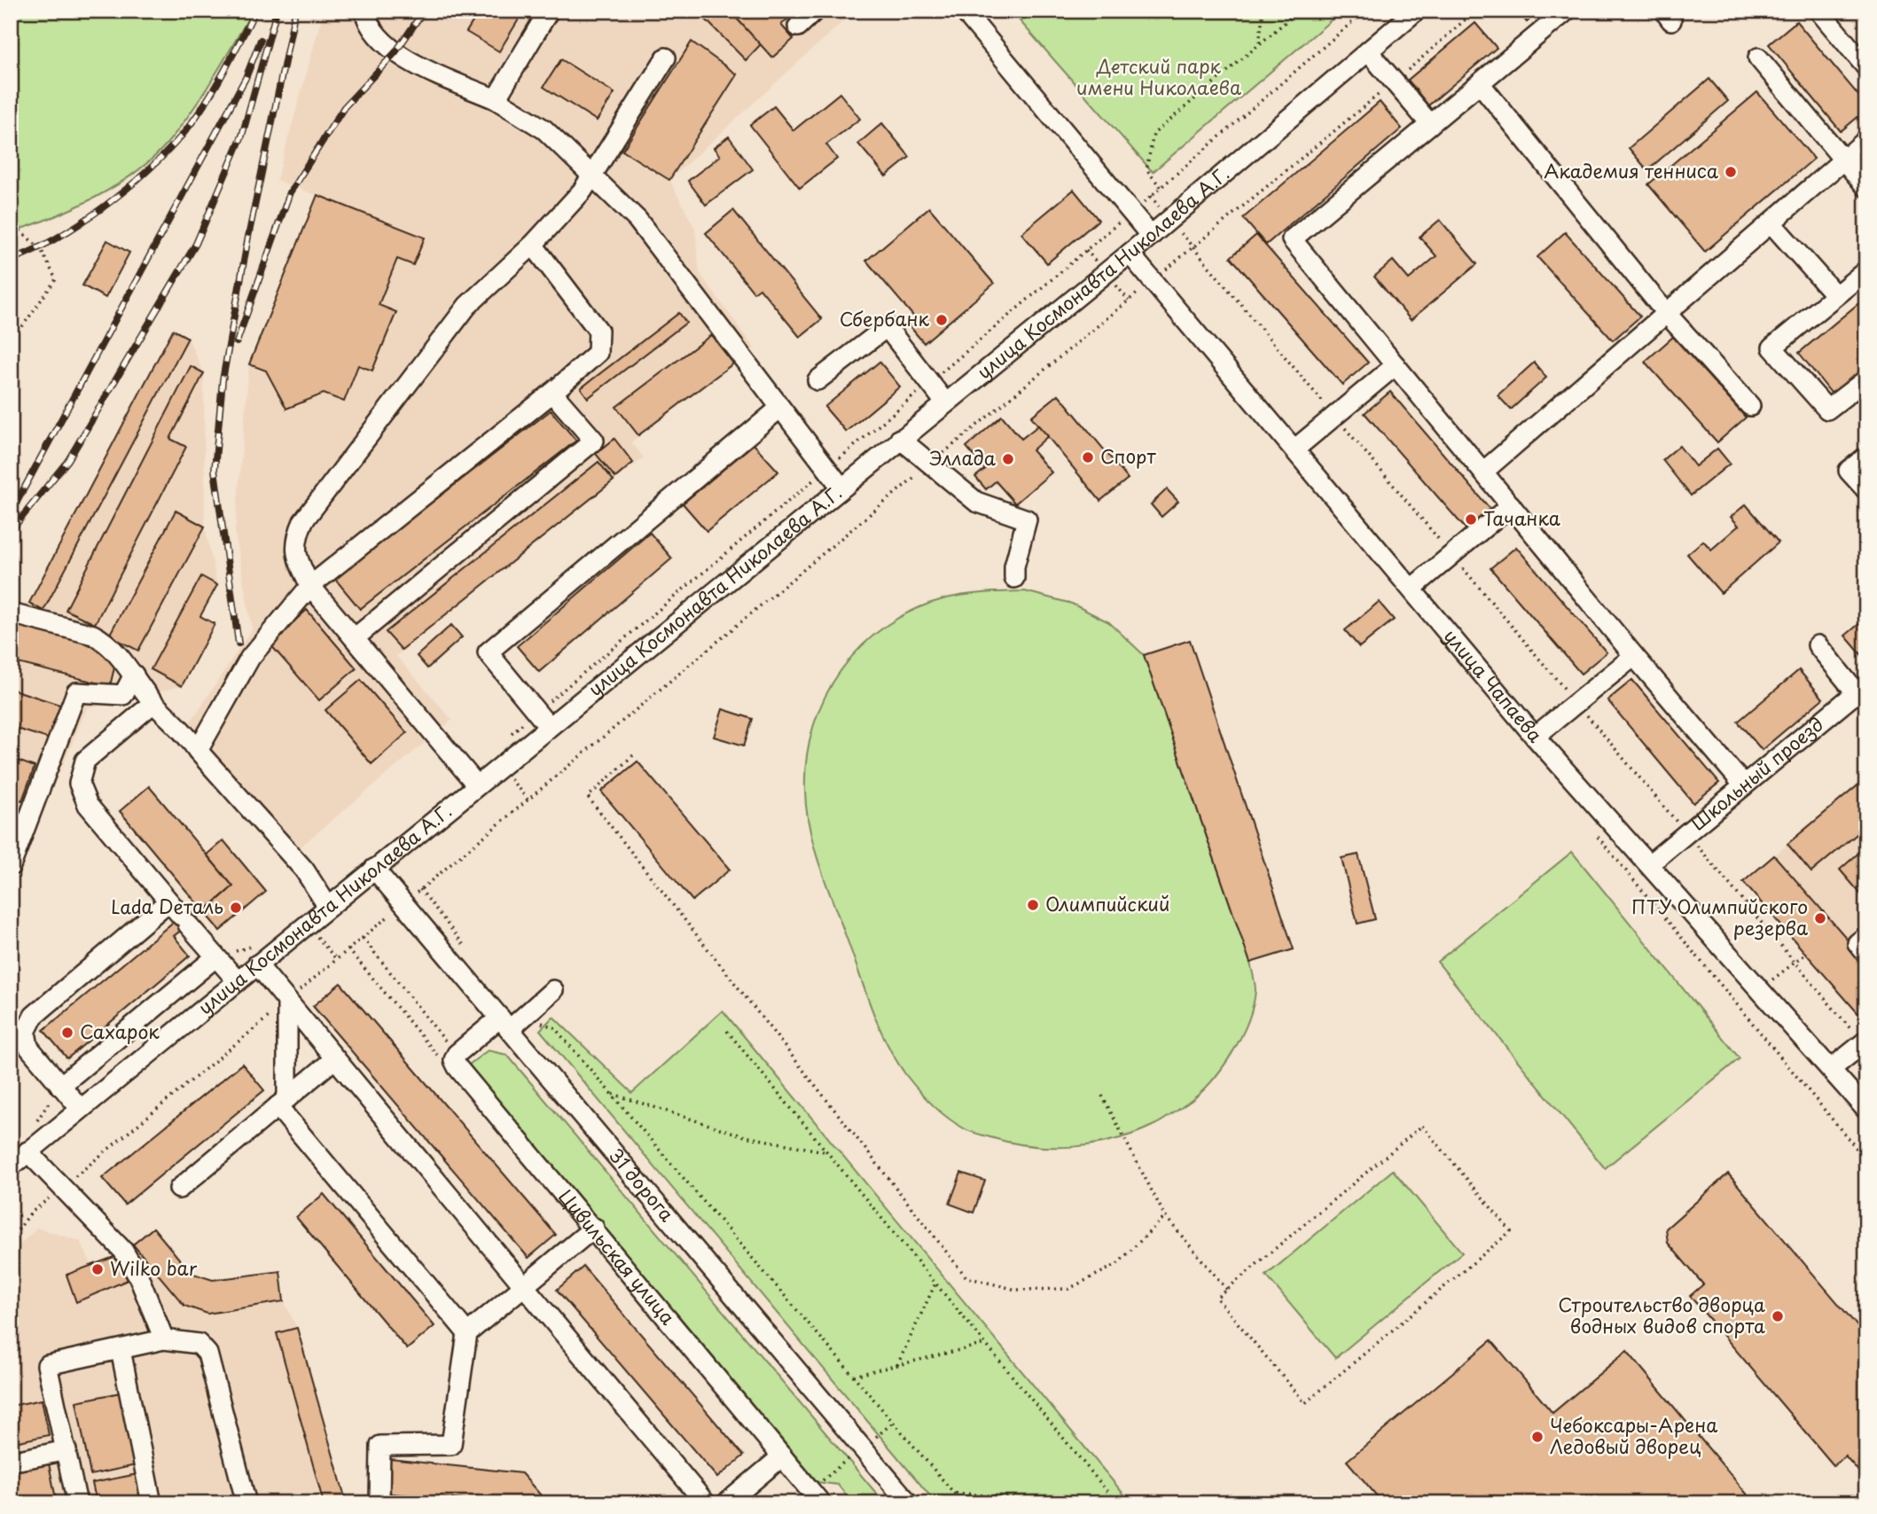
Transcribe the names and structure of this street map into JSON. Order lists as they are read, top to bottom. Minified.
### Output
{"streets":{"street":["улица Космонавта Николаева А.Г.","улица Чапаева","Школьный проезд","31 дорога","Цивильская улица"]},"crossings":[["улица Космонавта Николаева А.Г.","улица Чапаева"],["улица Космонавта Николаева А.Г.","31 дорога"],["улица Чапаева","Школьный проезд"],["31 дорога","Цивильская улица"]],"parks":["Детский парк имени Николаева"],"places":["Академия тенниса","Сбербанк","Спорт","Эллада","Тачанка","Олимпийский","Lada Dеталь","ПТУ Олимпийского резерва","Сахарок","Wilko bar","Строительство дворца водных видов спорта","Чебоксары-Арена Ледовый дворец"]}
